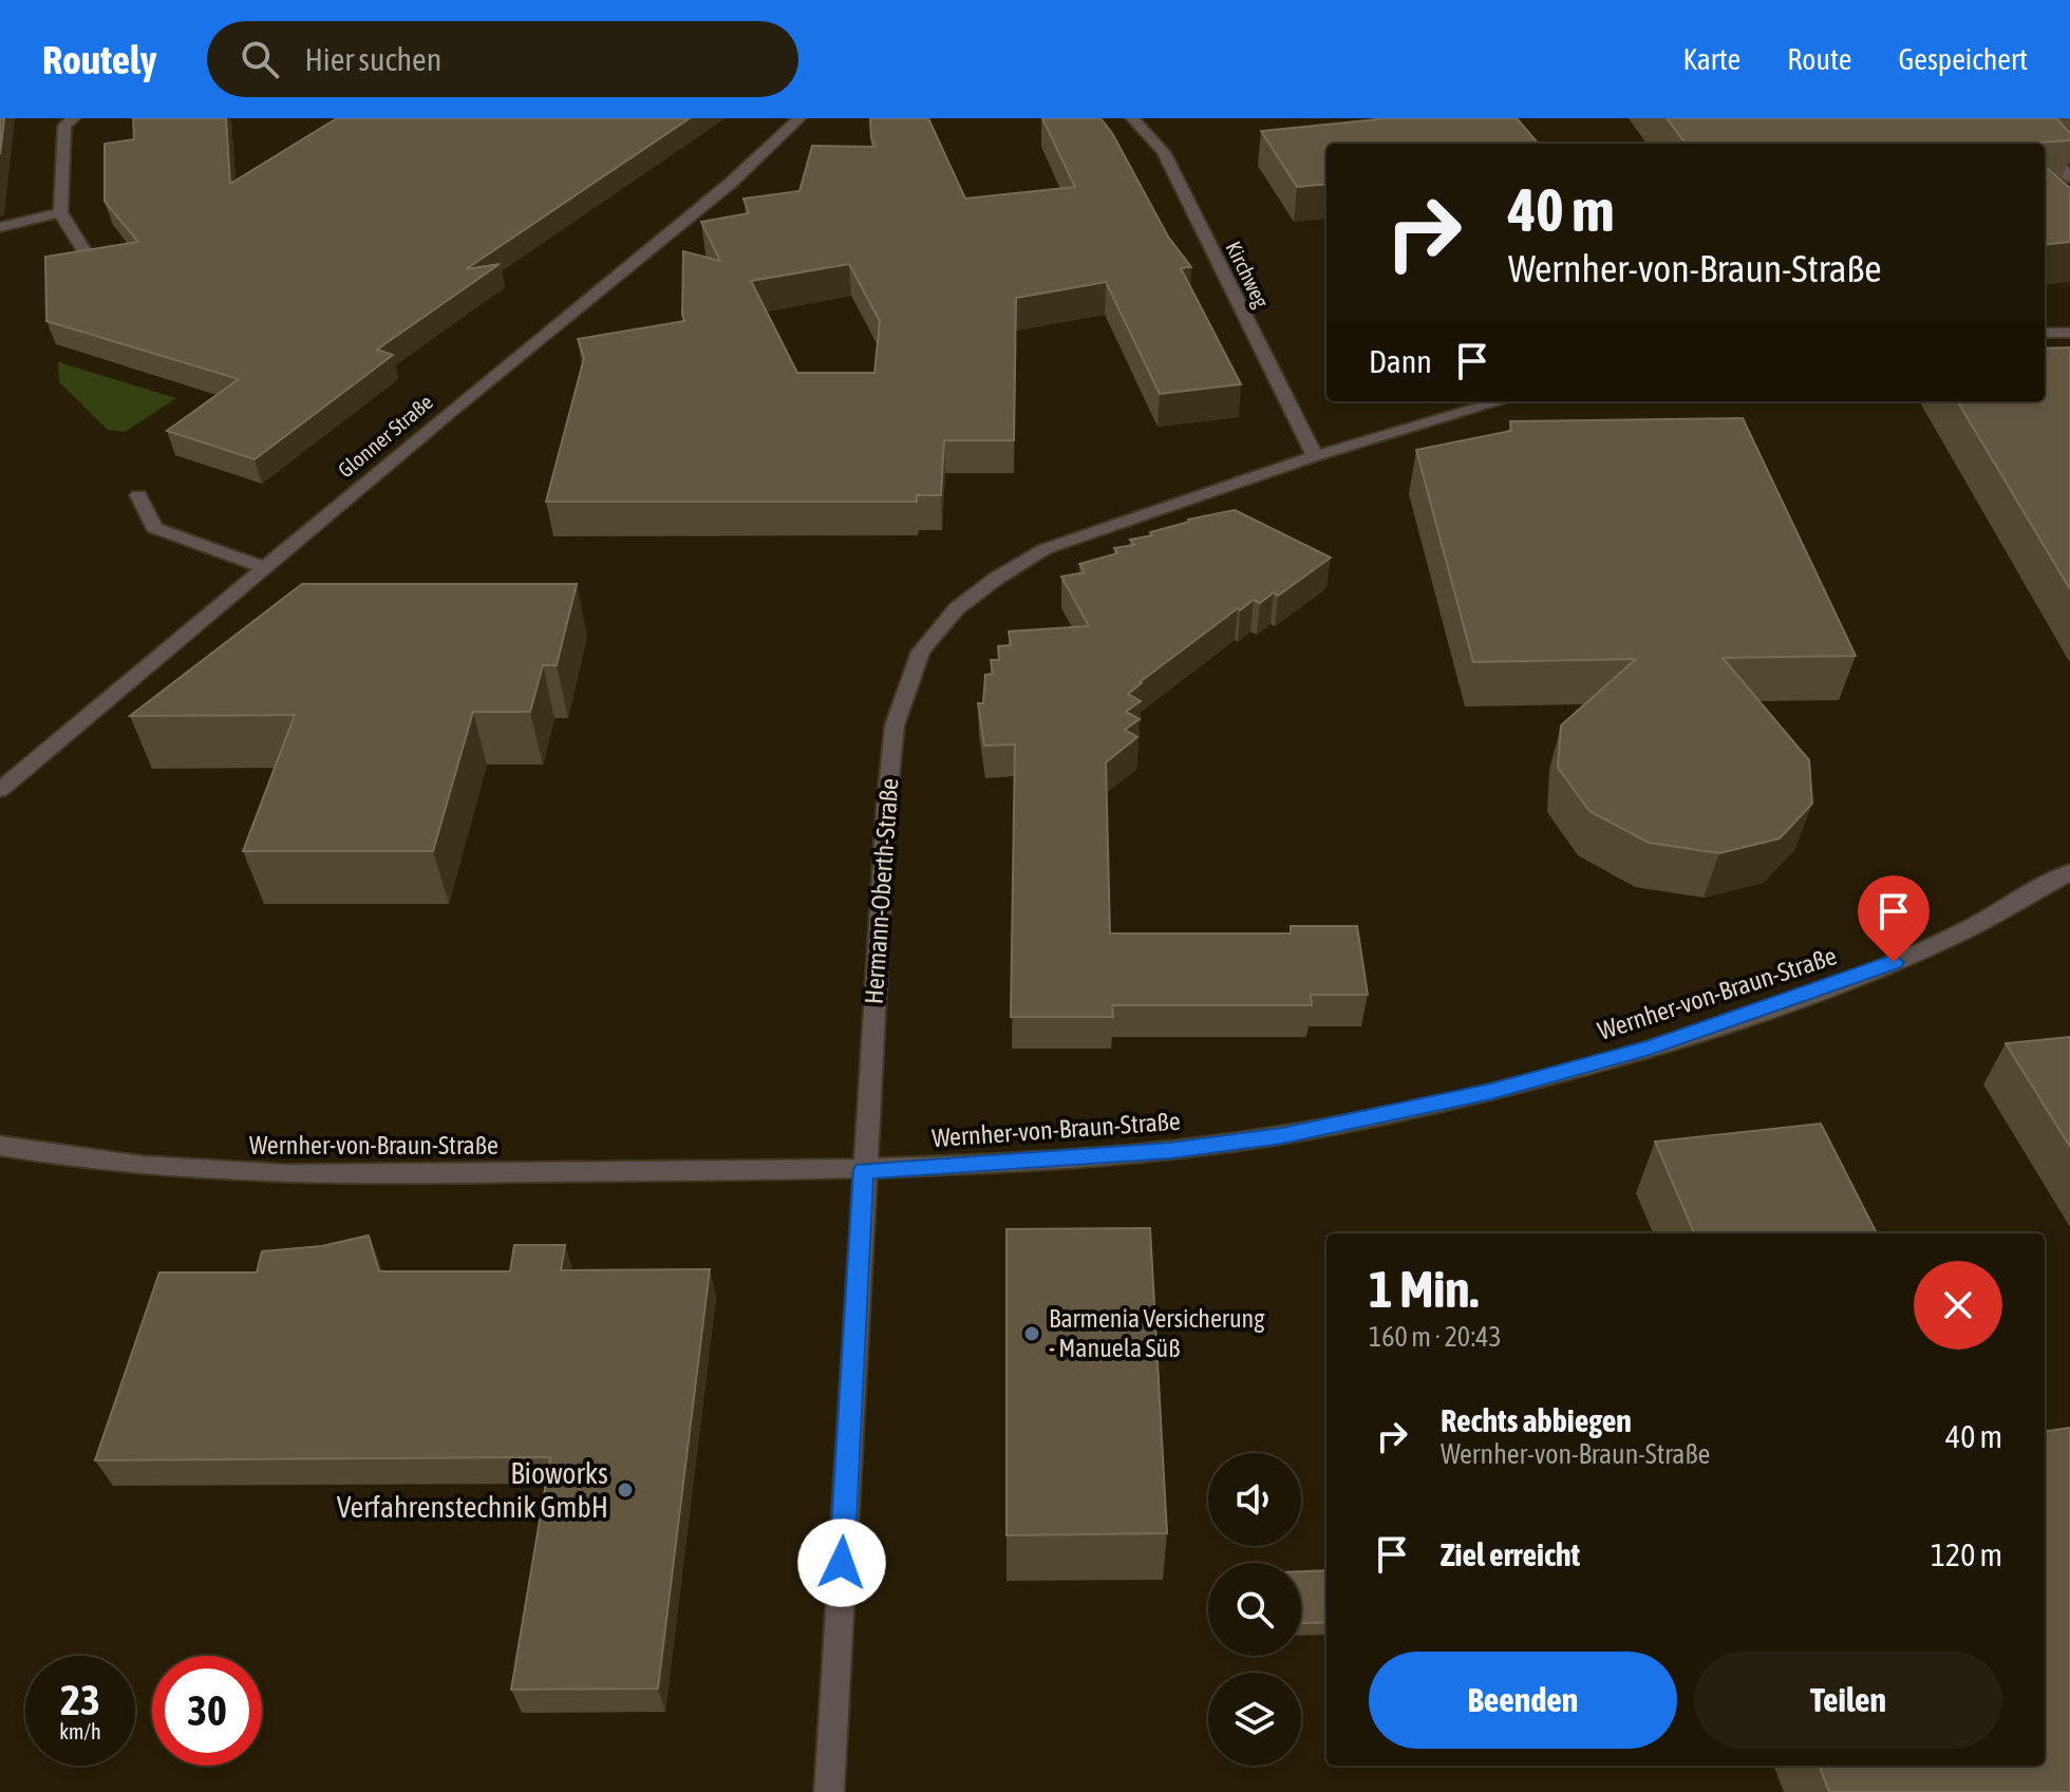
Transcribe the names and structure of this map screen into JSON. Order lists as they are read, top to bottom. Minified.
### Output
{"streets":{"street":["Kirchweg","Glonner Straße","Hermann-Oberth-Straße","Wernher-von-Braun-Straße"]},"crossings":[["Kirchweg","Hermann-Oberth-Straße"],["Hermann-Oberth-Straße","Wernher-von-Braun-Straße"]],"places":["Barmenia Versicherung - Manuela Süß","Bioworks Verfahrenstechnik GmbH"],"page":{"header":"Routely","search":"Hier suchen","nav":["Karte","Route","Gespeichert"],"turn":["40 m","Wernher-von-Braun-Straße"],"then":"Dann","heading":["1 Min.","160 m · 20:43"],"list":[{"name":"Rechts abbiegen","note":"Wernher-von-Braun-Straße","value":"40 m"},{"name":"Ziel erreicht","value":"120 m"}],"buttons":["Beenden","Teilen"],"speed":"23 km/h","limit":"30"}}
